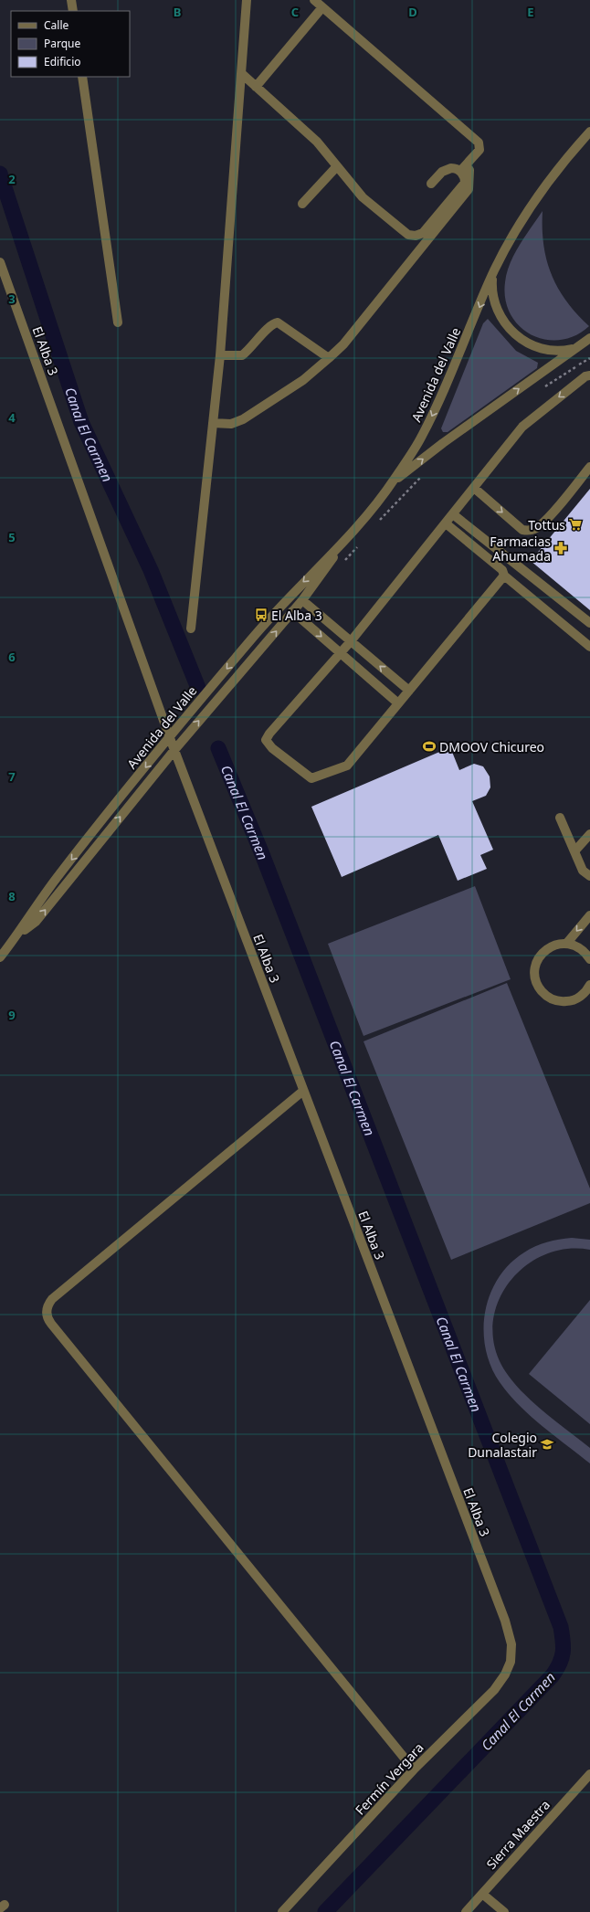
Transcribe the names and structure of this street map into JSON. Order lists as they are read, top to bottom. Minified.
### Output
{"streets":{"street":["El Alba 3","Avenida del Valle","Fermín Vergara","Sierra Maestra"]},"crossings":[["El Alba 3","Avenida del Valle"],["El Alba 3","Fermín Vergara"]],"water":["Canal El Carmen"],"places":{"supermarket":["Tottus"],"pharmacy":["Farmacias Ahumada"],"bus stop":["El Alba 3"],"sports":["DMOOV Chicureo"],"school or university":["Colegio Dunalastair"]},"legend":["Calle","Parque","Edificio"],"grid":{"columns":["B","C","D","E"],"rows":["2","3","4","5","6","7","8","9"]}}
